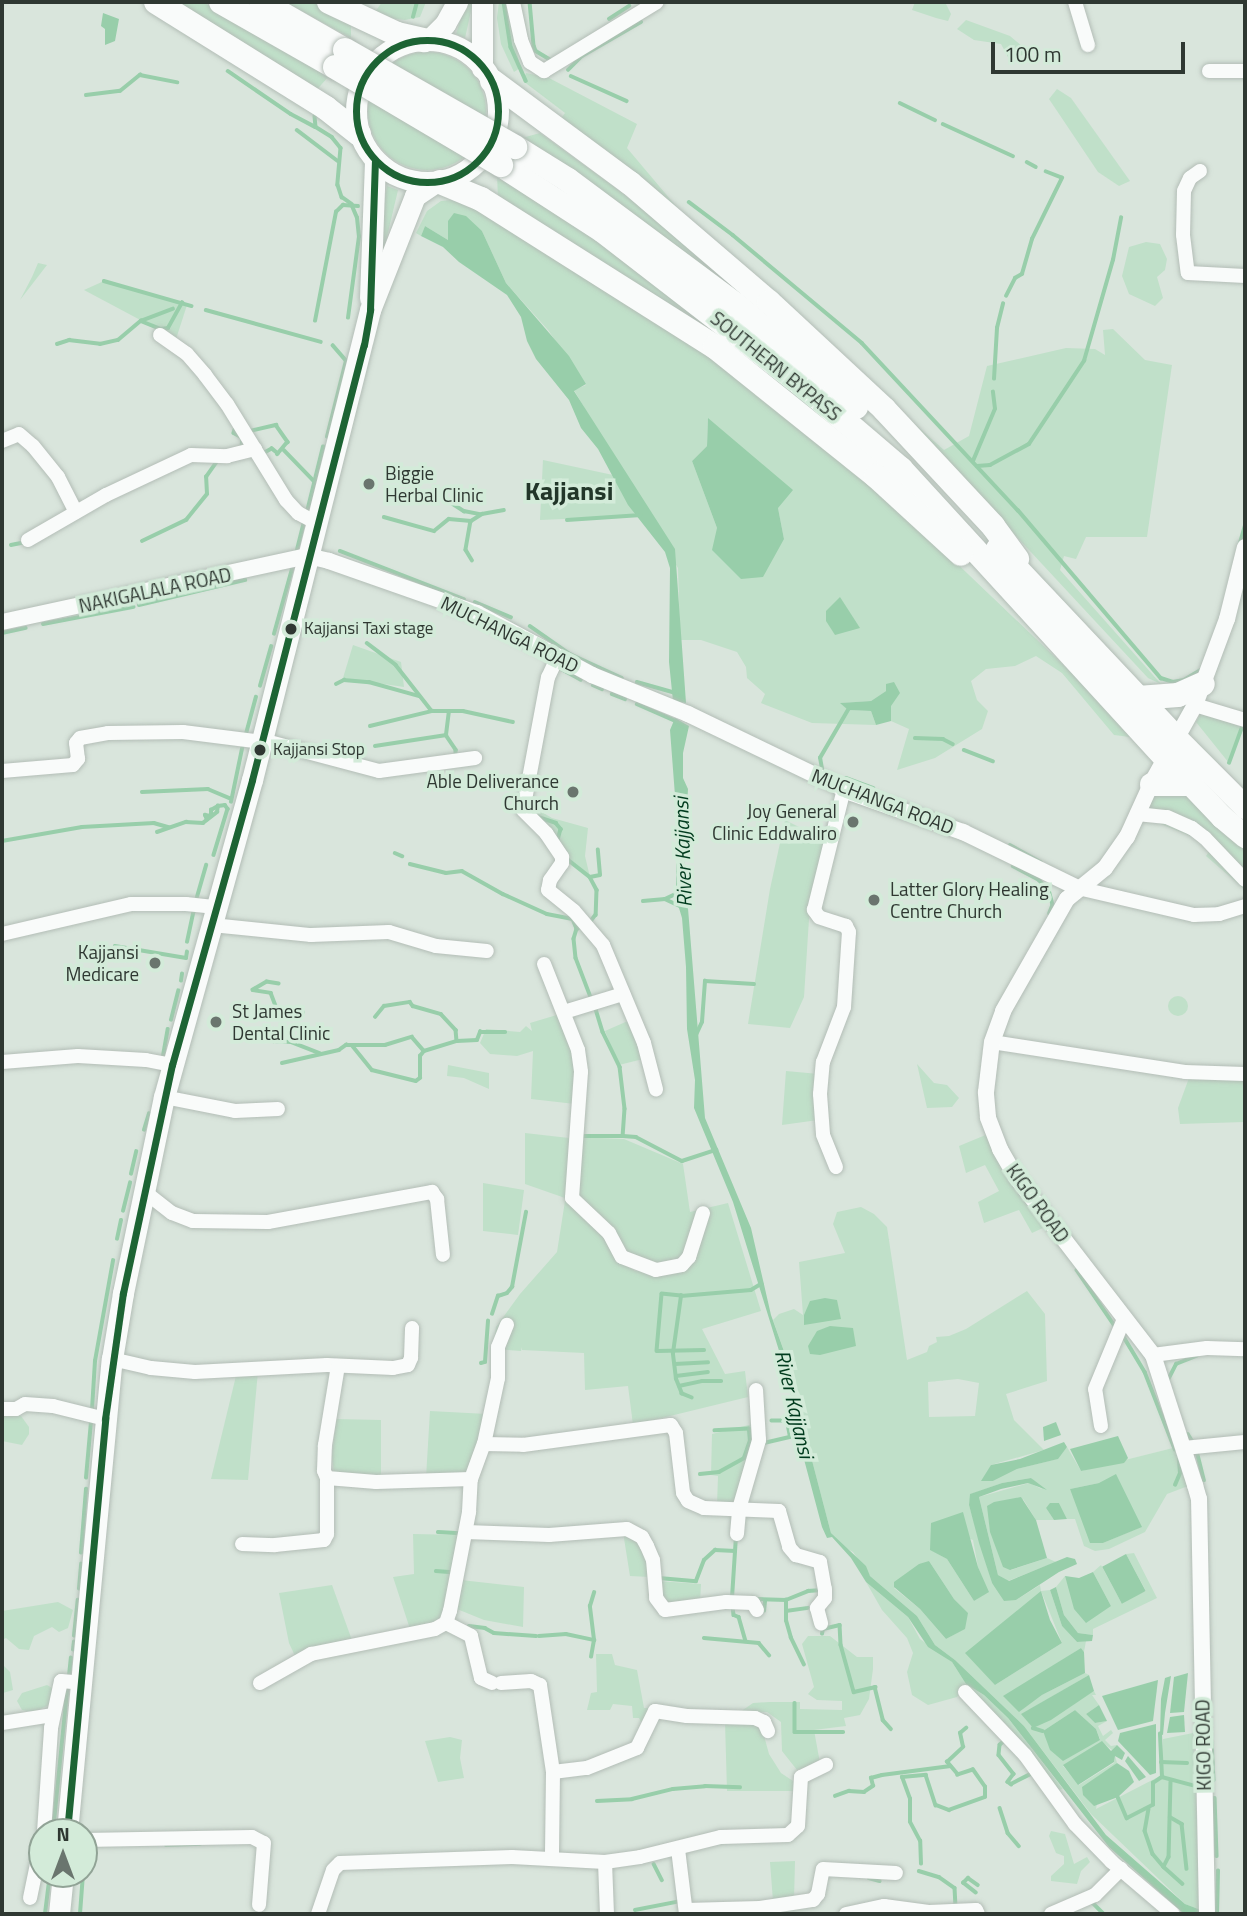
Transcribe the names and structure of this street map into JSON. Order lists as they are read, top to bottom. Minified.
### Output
{"streets":{"highway":["SOUTHERN BYPASS"],"street":["NAKIGALALA ROAD","MUCHANGA ROAD","KIGO ROAD"]},"crossings":[["SOUTHERN BYPASS","KIGO ROAD"],["NAKIGALALA ROAD","MUCHANGA ROAD"],["MUCHANGA ROAD","KIGO ROAD"]],"districts":["Kajjansi"],"water":["River Kajjansi"],"places":["Biggie Herbal Clinic","Kajjansi Taxi stage","Kajjansi Stop","Able Deliverance Church","Joy General Clinic Eddwaliro","Latter Glory Healing Centre Church","Kajjansi Medicare","St James Dental Clinic"],"scale_bar":"100 m","north":"top"}
